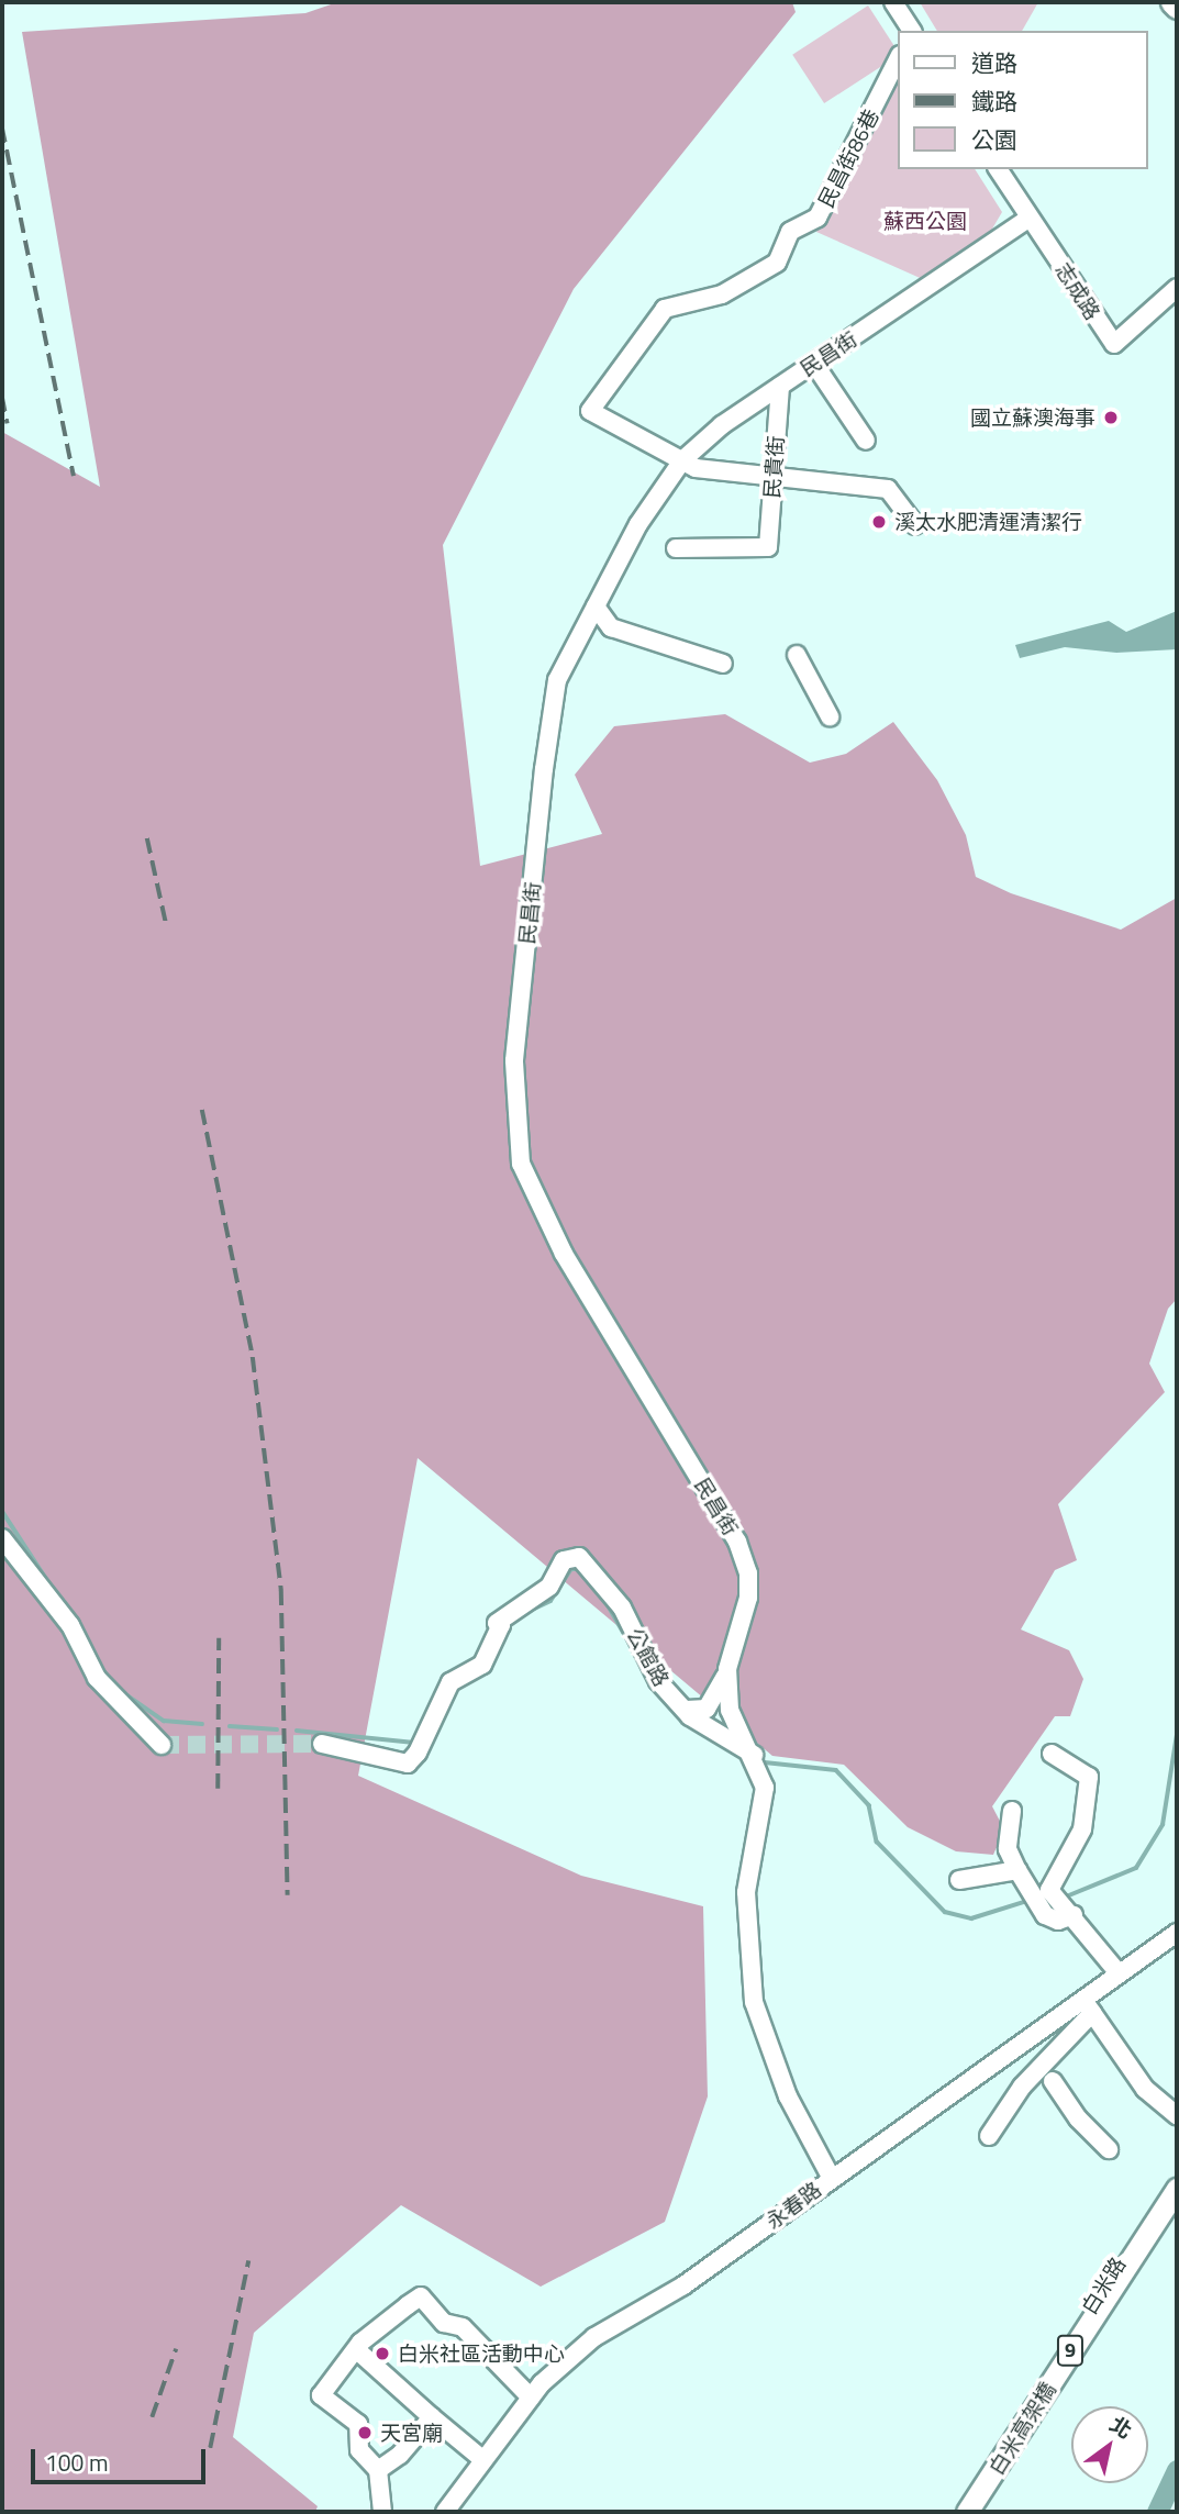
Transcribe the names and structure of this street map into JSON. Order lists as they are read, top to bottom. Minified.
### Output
{"streets":{"main road":["9","白米高架橋"],"street":["民昌街86巷","志成路","民昌街","民貴街","公館路","永春路","白米路"]},"crossings":[["民昌街86巷","民昌街"],["志成路","民昌街"],["民昌街","民貴街"],["民昌街","公館路"]],"parks":["蘇西公園"],"places":["國立蘇澳海事","溪太水肥清運清潔行","白米社區活動中心","天宮廟"],"legend":["道路","鐵路","公園"],"scale_bar":"100 m","north":"top right"}
